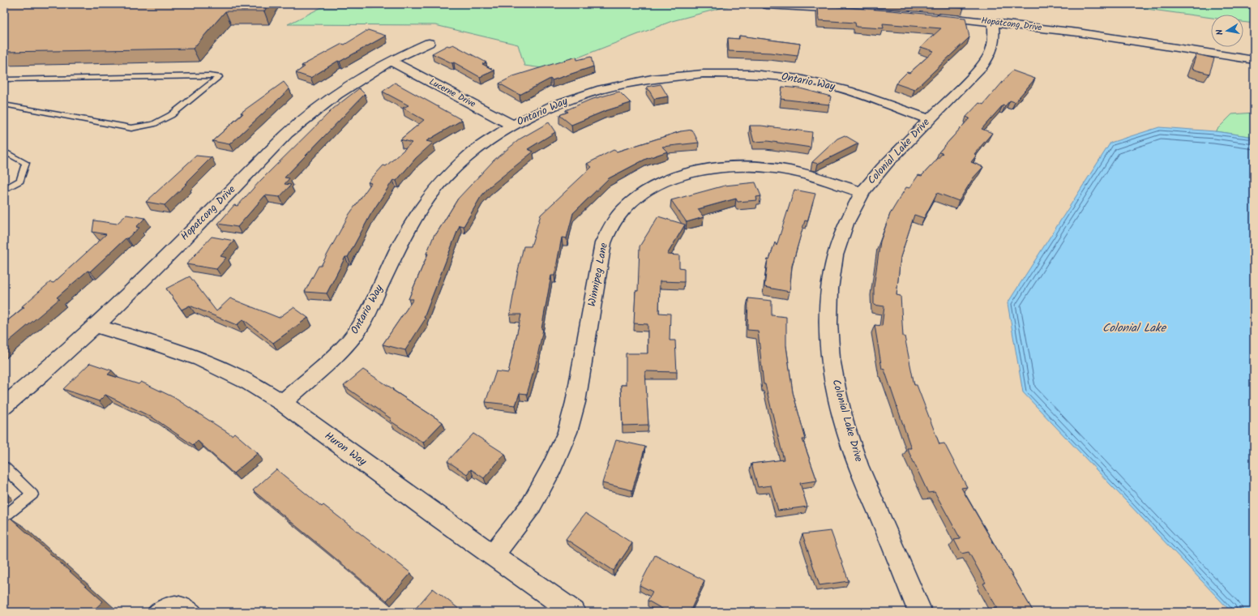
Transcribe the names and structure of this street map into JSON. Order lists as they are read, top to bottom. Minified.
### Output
{"streets":{"street":["Hopatcong Drive","Ontario Way","Lucerne Drive","Colonial Lake Drive","Winnipeg Lane","Huron Way"]},"crossings":[["Hopatcong Drive","Lucerne Drive"],["Hopatcong Drive","Colonial Lake Drive"],["Hopatcong Drive","Huron Way"],["Ontario Way","Lucerne Drive"],["Ontario Way","Colonial Lake Drive"],["Ontario Way","Huron Way"],["Colonial Lake Drive","Winnipeg Lane"],["Winnipeg Lane","Huron Way"]],"water":["Colonial Lake"],"north":"left"}
